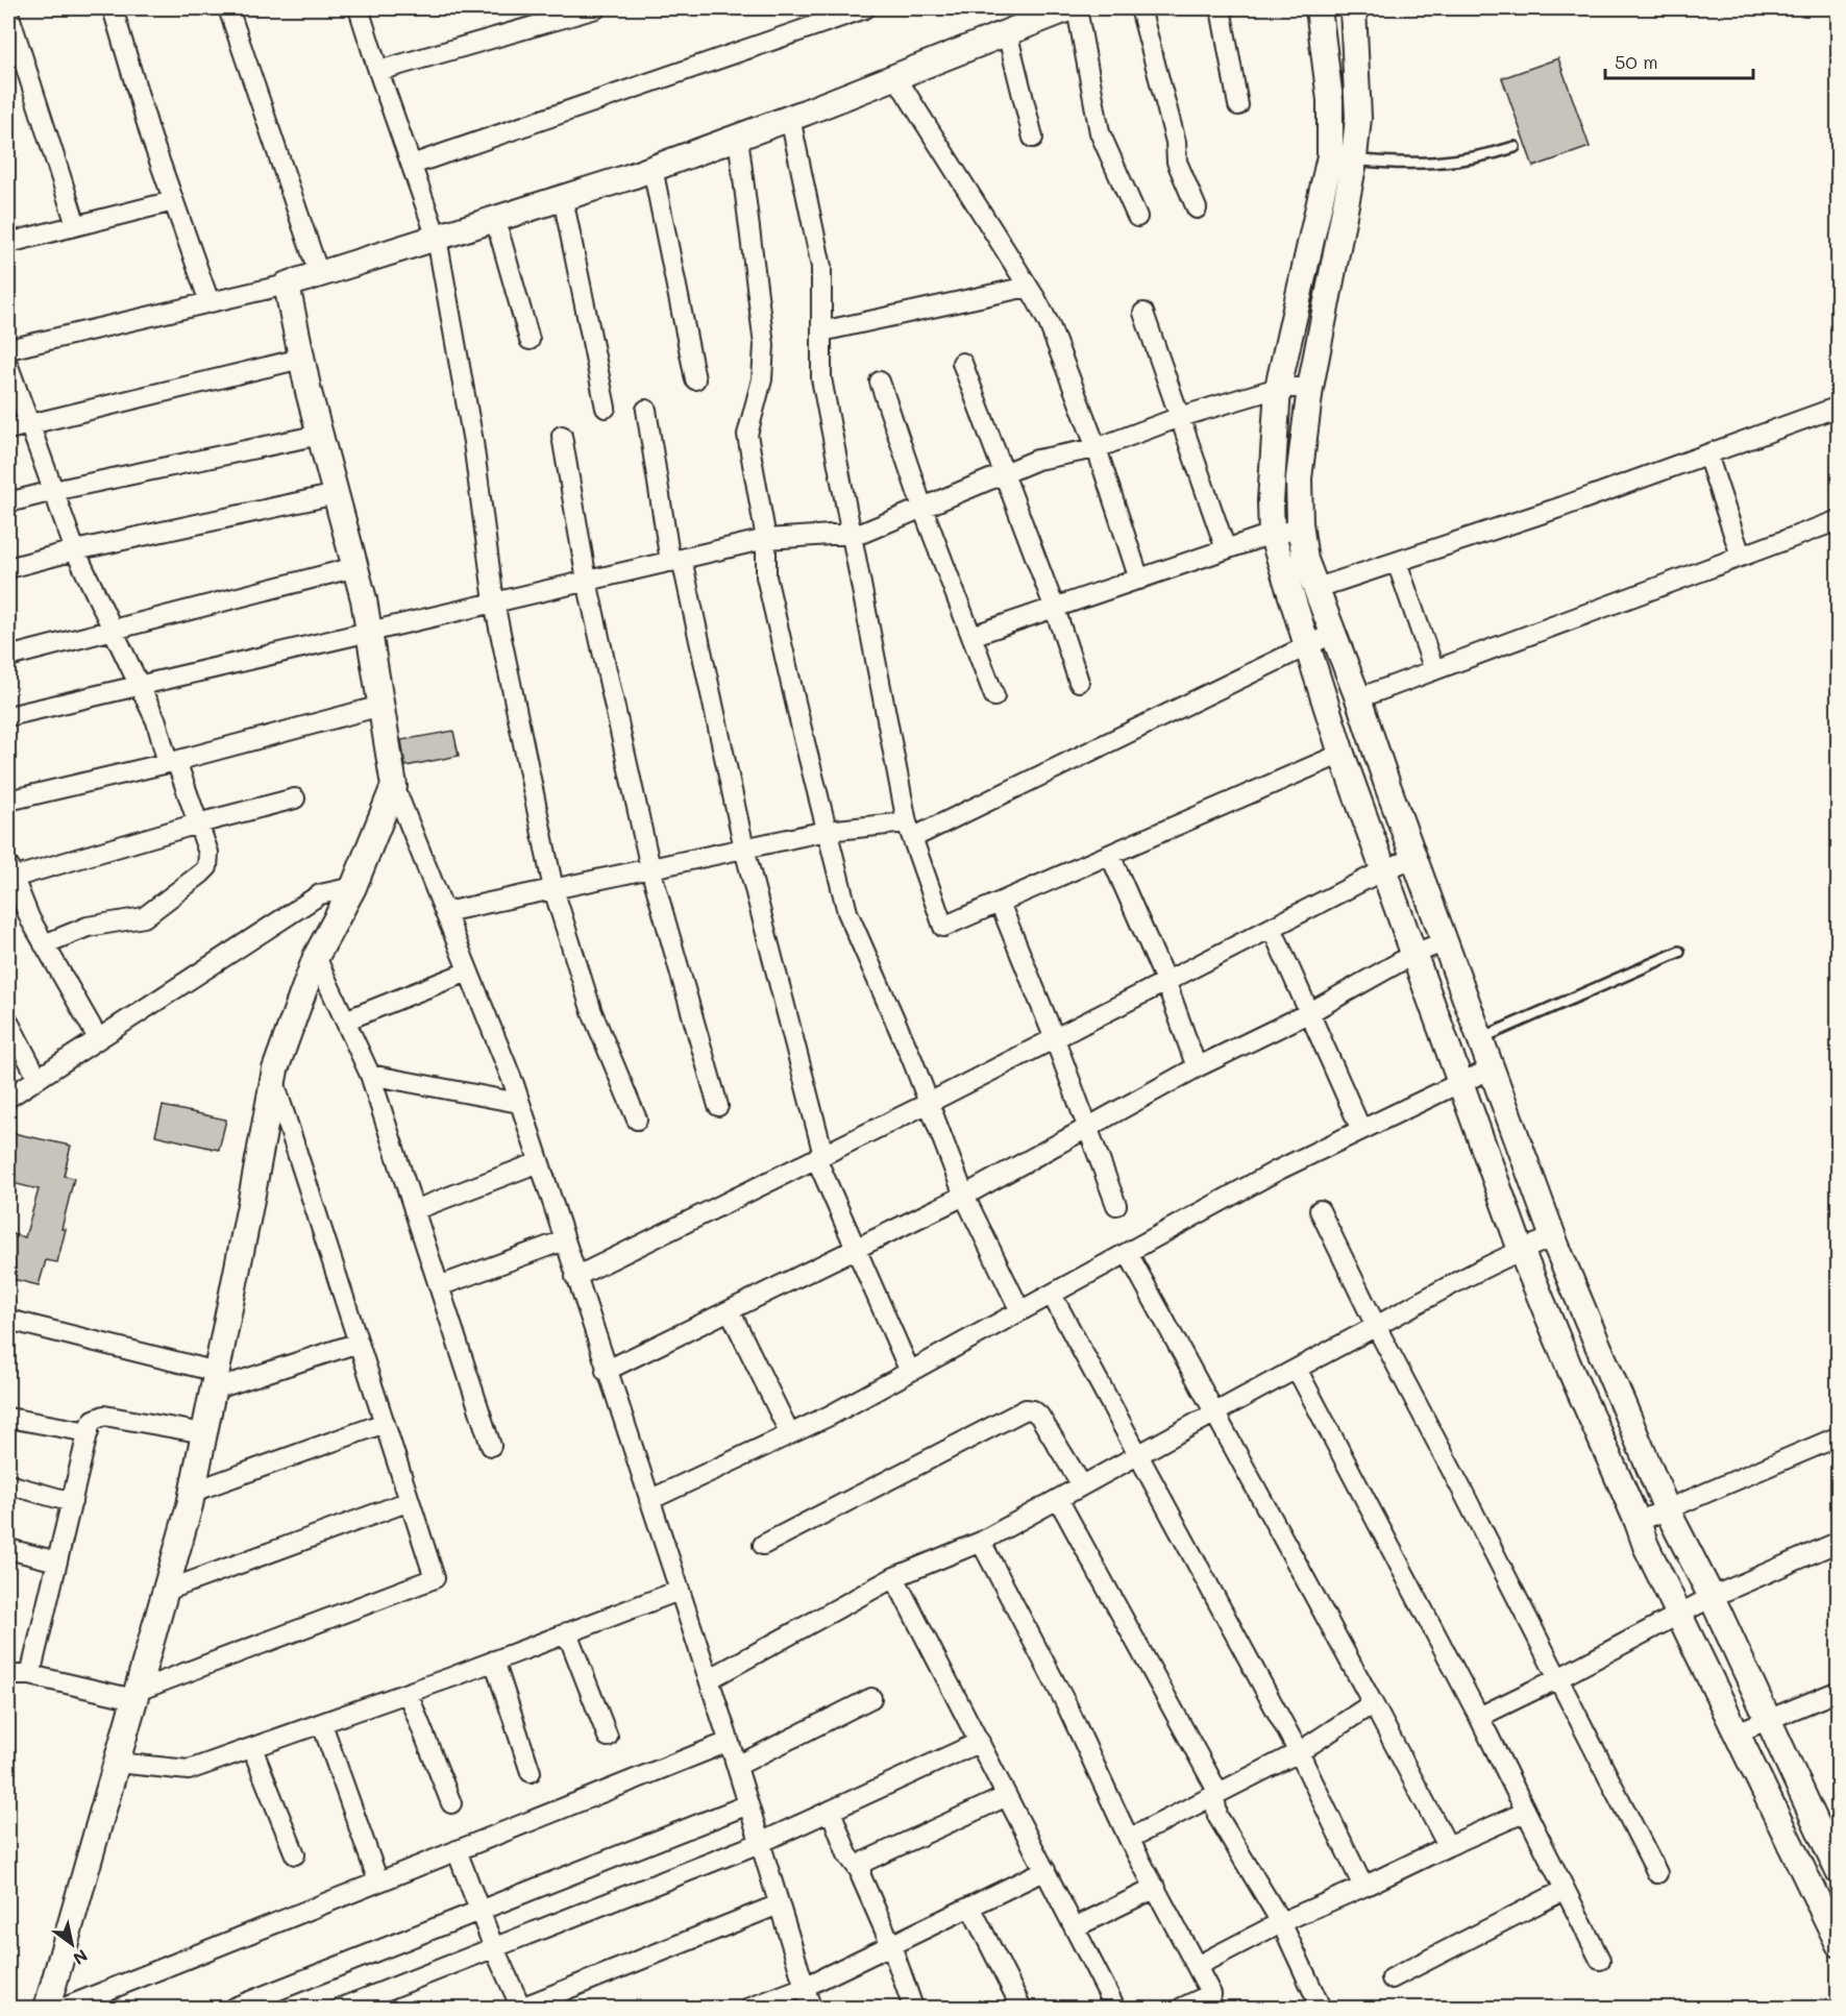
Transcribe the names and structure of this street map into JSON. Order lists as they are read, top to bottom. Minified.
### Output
{"scale_bar":"50 m","north":"bottom right"}
